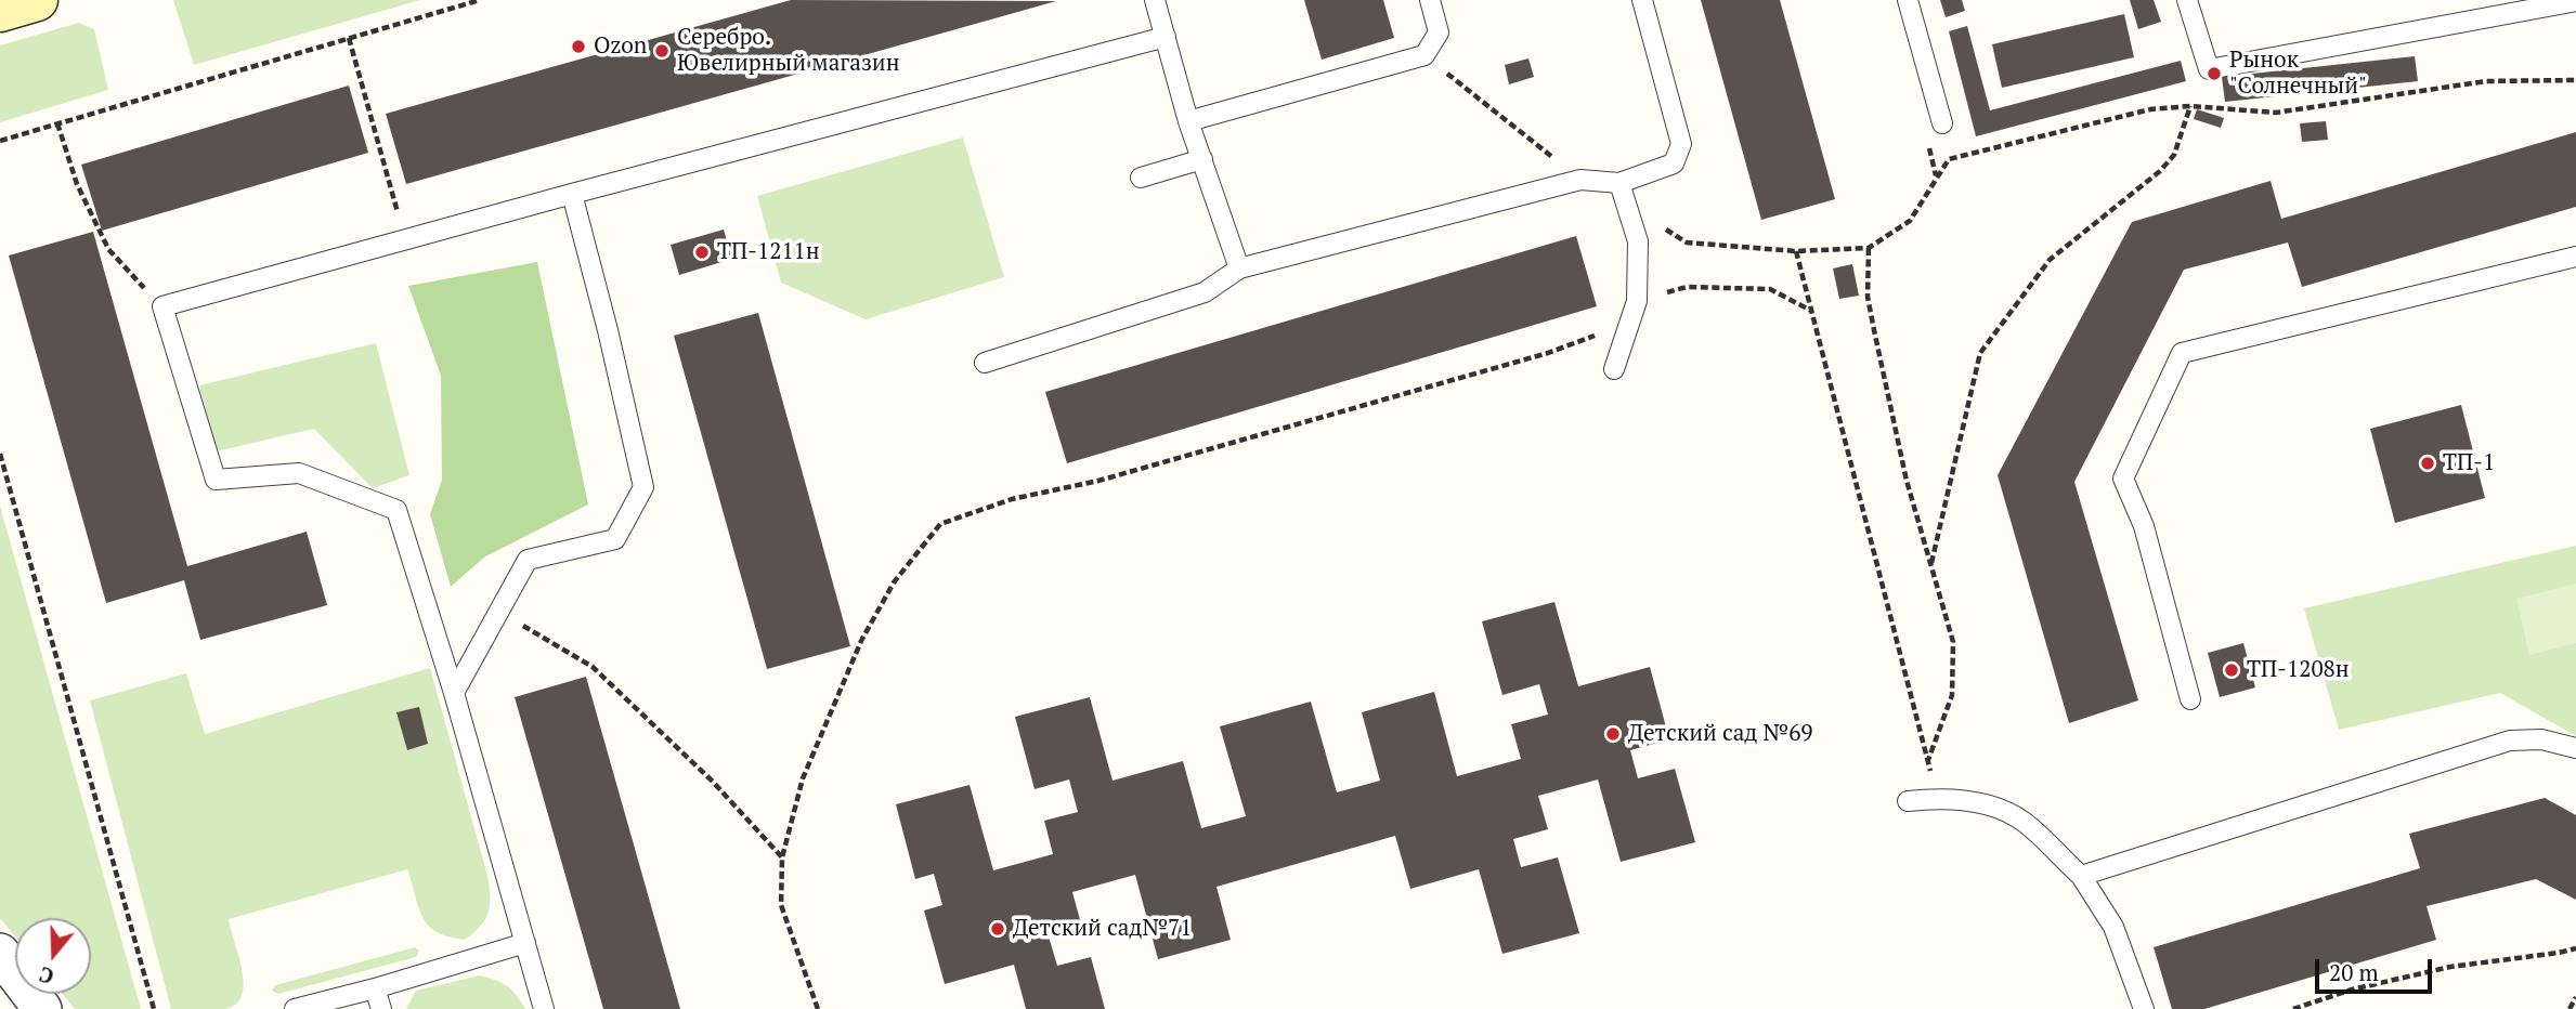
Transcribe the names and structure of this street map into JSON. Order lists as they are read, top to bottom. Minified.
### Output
{"places":["Ozon","Серебро. Ювелирный магазин","Рынок \"Солнечный\"","ТП-1211н","ТП-1","ТП-1208н","Детский сад №69","Детский сад№71"],"scale_bar":"20 m","north":"bottom"}
